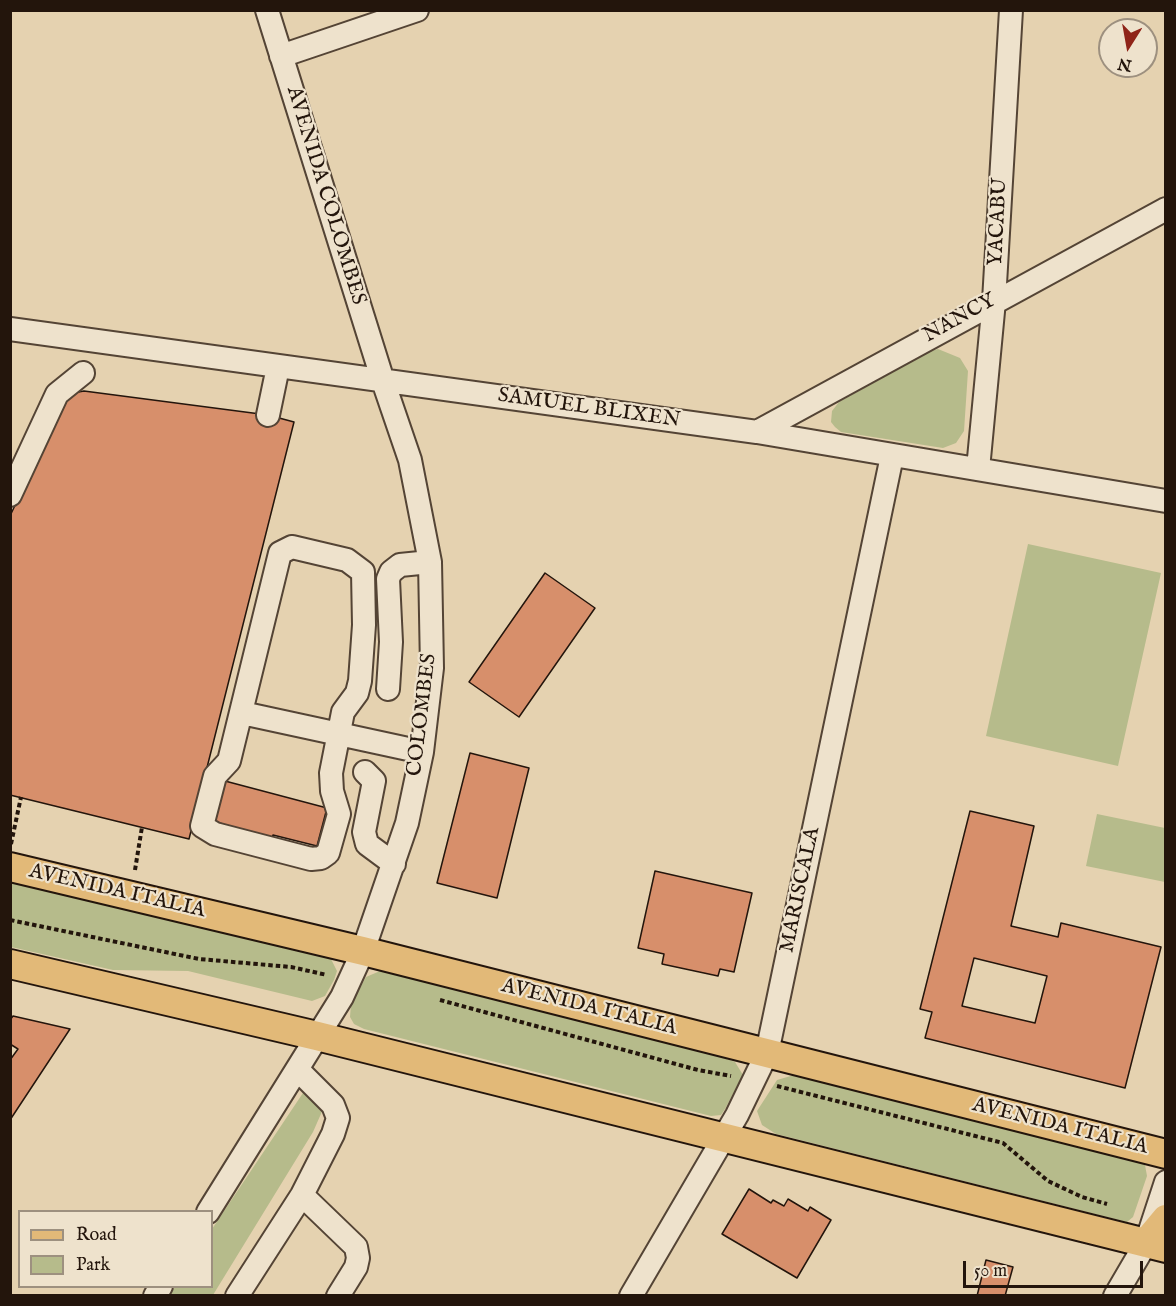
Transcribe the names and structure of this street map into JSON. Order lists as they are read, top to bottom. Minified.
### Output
{"streets":{"main road":["AVENIDA ITALIA"],"street":["AVENIDA COLOMBES","YACABU","NANCY","SAMUEL BLIXEN","COLOMBES","MARISCALA"]},"crossings":[["AVENIDA COLOMBES","SAMUEL BLIXEN"],["AVENIDA COLOMBES","COLOMBES"],["YACABU","NANCY"],["YACABU","SAMUEL BLIXEN"],["NANCY","SAMUEL BLIXEN"],["SAMUEL BLIXEN","COLOMBES"],["SAMUEL BLIXEN","MARISCALA"],["COLOMBES","AVENIDA ITALIA"],["MARISCALA","AVENIDA ITALIA"]],"legend":["Road","Park"],"scale_bar":"50 m","north":"bottom"}
